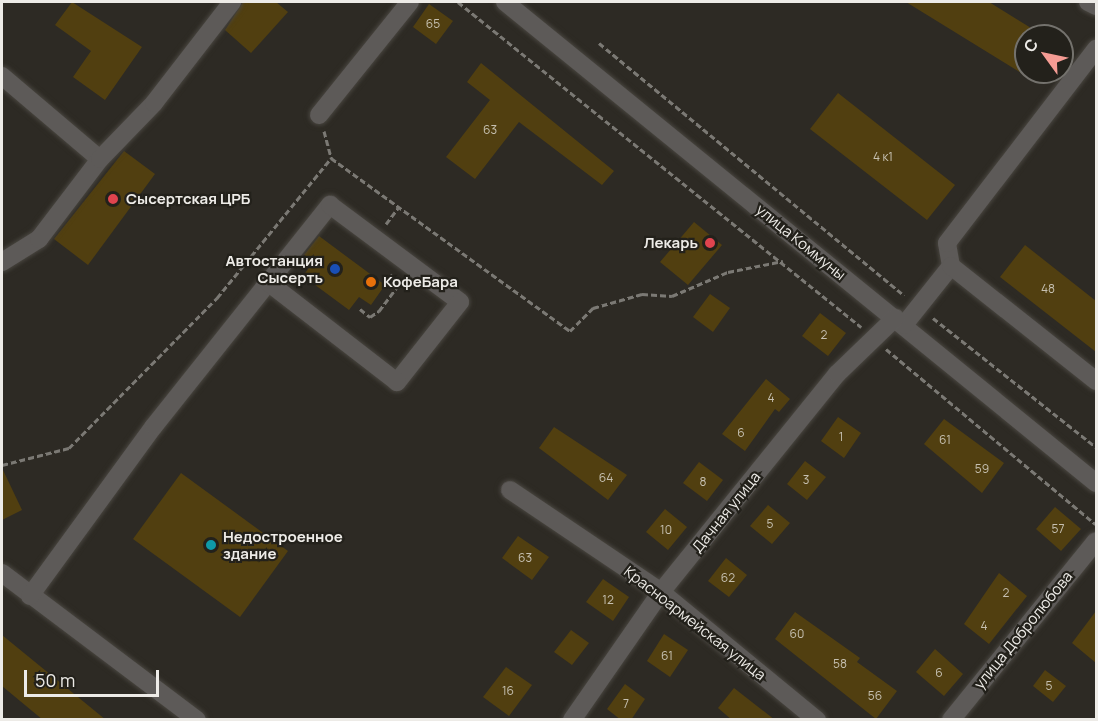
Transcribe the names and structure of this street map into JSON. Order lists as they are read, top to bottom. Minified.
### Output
{"streets":{"street":["улица Коммуны","Дачная улица","Красноармейская улица","улица Добролюбова"]},"crossings":[["улица Коммуны","Дачная улица"],["Дачная улица","Красноармейская улица"]],"places":["Сысертская ЦРБ","Лекарь","Автостанция Сысерть","КофеБара","Недостроенное здание"],"house_numbers":["65","63","4 к1","48","2","4","6","1","61","59","64","3","8","5","57","10","63","62","2","12","4","60","61","58","6","5","16","56","7"],"scale_bar":"50 m","north":"top left"}
